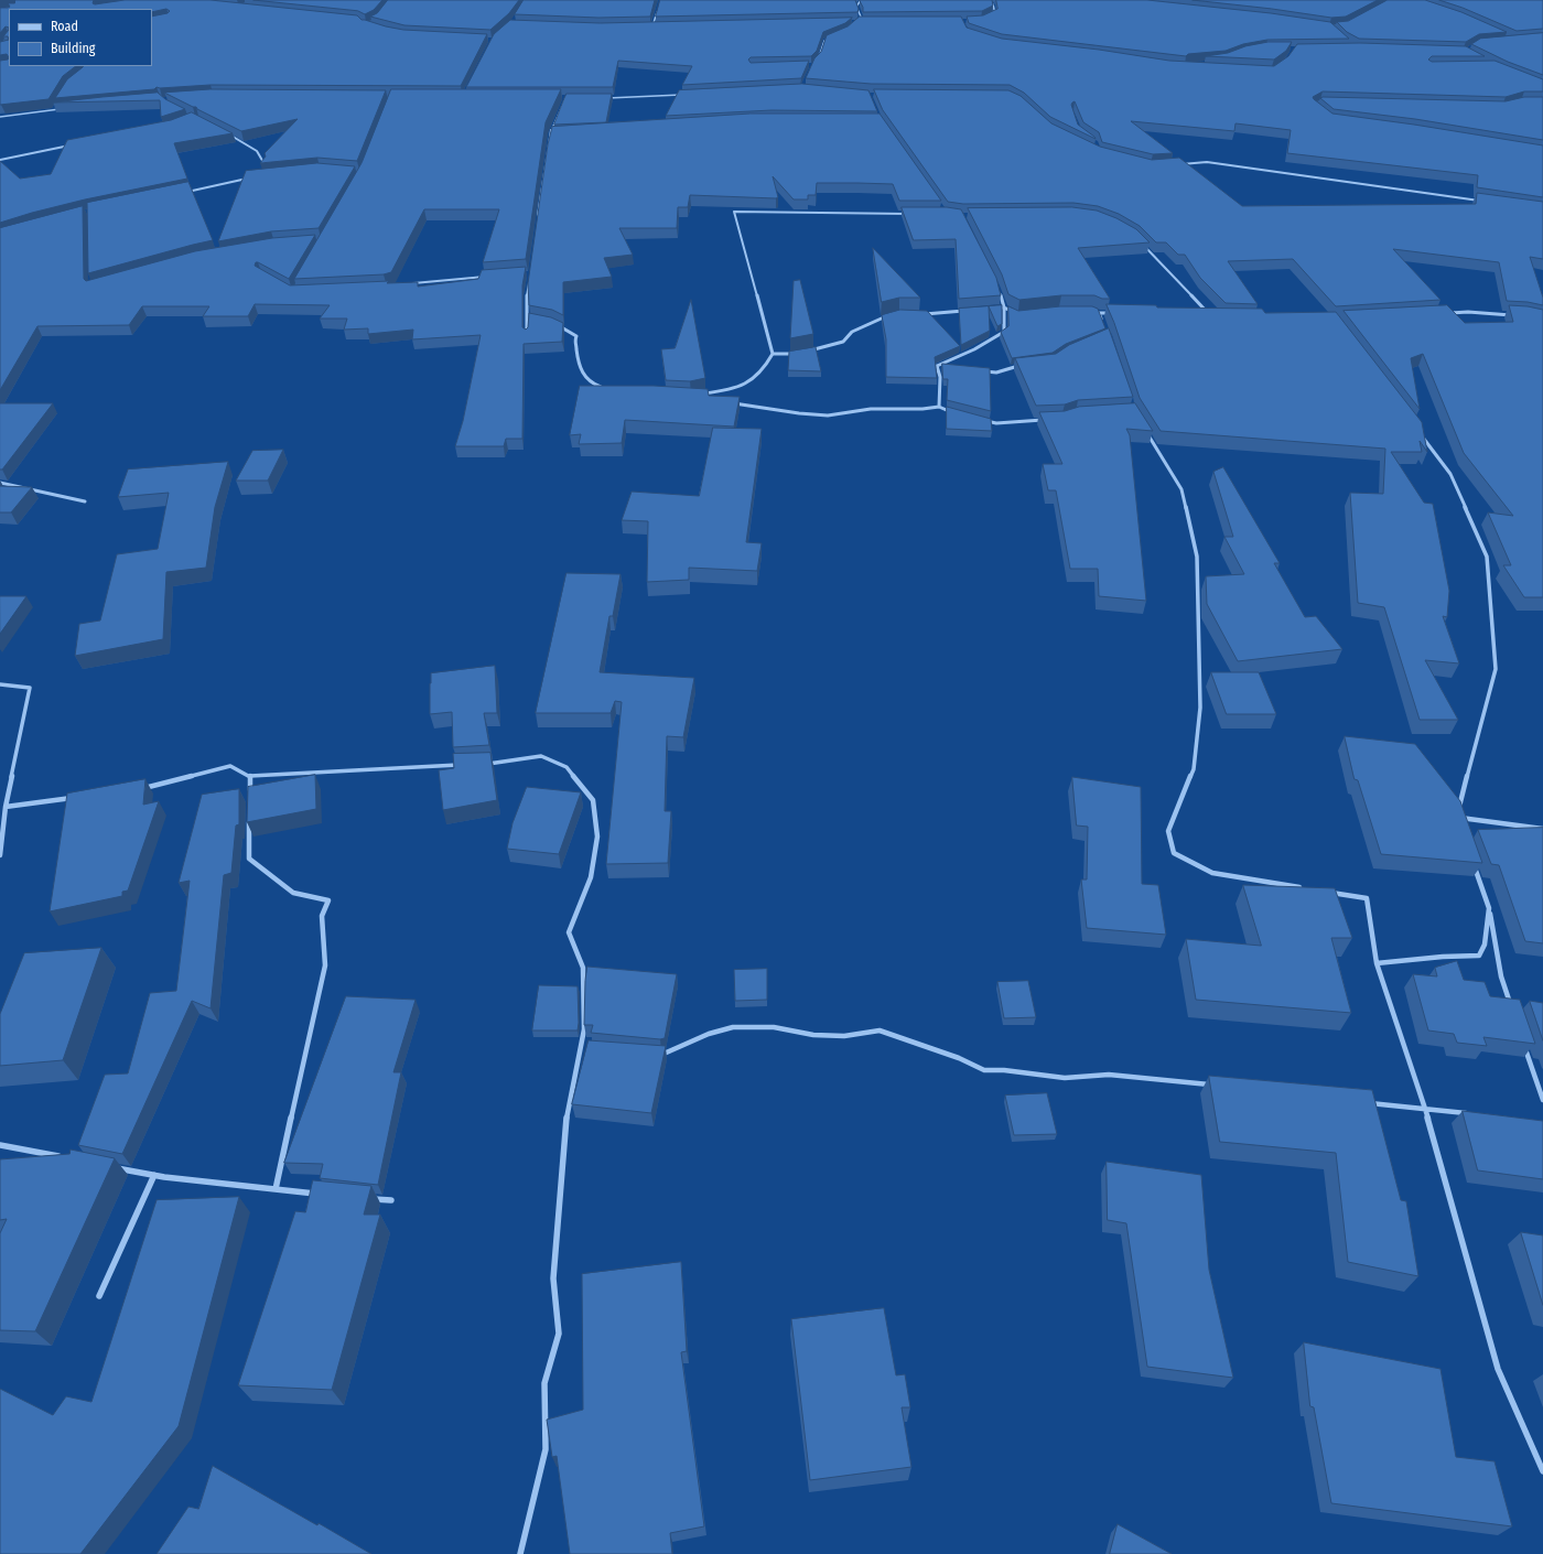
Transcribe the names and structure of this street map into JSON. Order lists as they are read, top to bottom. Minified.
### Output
{"legend":["Road","Building"]}
